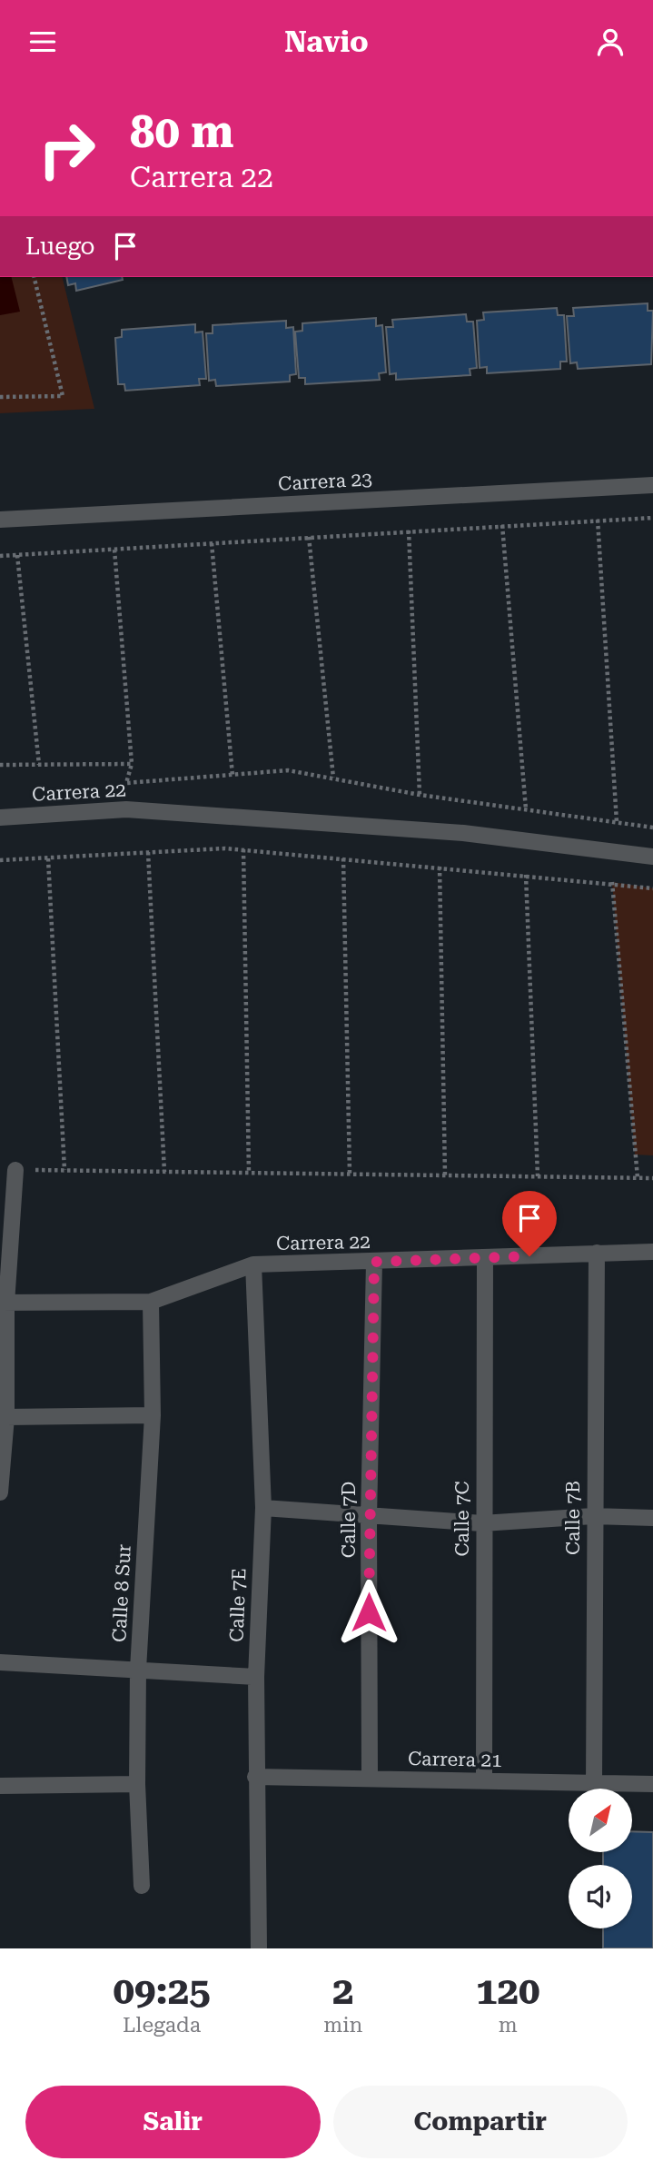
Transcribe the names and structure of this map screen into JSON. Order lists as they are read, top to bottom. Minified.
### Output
{"streets":{"street":["Carrera 23","Carrera 22","Calle 7B","Calle 7C","Calle 7D","Calle 8 Sur","Calle 7E","Carrera 21"]},"crossings":[["Carrera 22","Calle 7B"],["Carrera 22","Calle 7C"],["Carrera 22","Calle 7D"],["Carrera 22","Calle 8 Sur"],["Carrera 22","Calle 7E"],["Calle 7B","Carrera 21"],["Calle 7C","Carrera 21"],["Calle 7D","Carrera 21"],["Calle 7E","Carrera 21"]],"north":"top right","page":{"header":"Navio","turn":["80 m","Carrera 22"],"then":"Luego","eta":["09:25","Llegada","2","min","120","m"],"buttons":["Salir","Compartir"]}}
